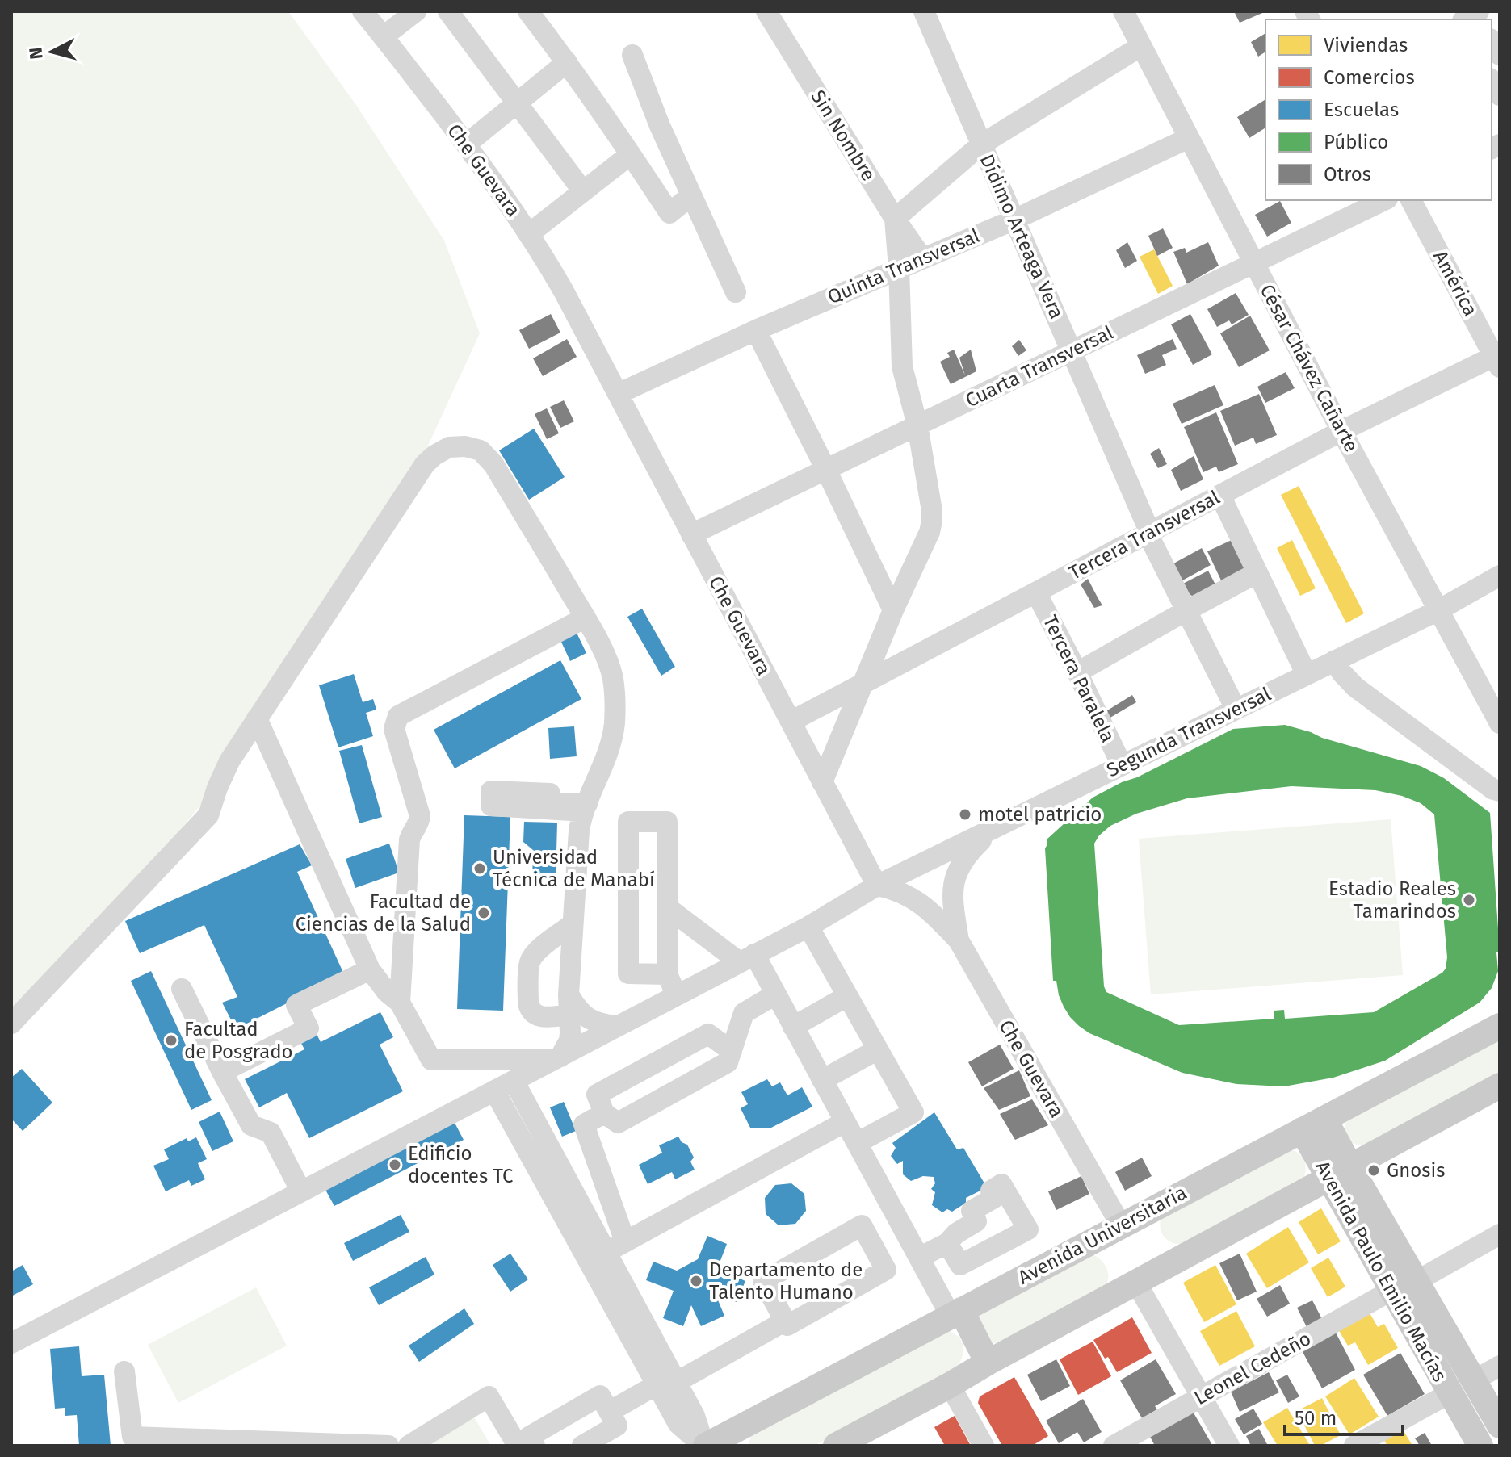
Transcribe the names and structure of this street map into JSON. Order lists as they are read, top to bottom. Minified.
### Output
{"streets":{"main road":["Avenida Universitaria","Avenida Paulo Emilio Macías"],"street":["Sin Nombre","Che Guevara","Dídimo Arteaga Vera","Quinta Transversal","América","Cuarta Transversal","César Chávez Cañarte","Tercera Transversal","Tercera Paralela","Segunda Transversal","Leonel Cedeño"]},"crossings":[["Sin Nombre","Quinta Transversal"],["Che Guevara","Quinta Transversal"],["Che Guevara","Cuarta Transversal"],["Che Guevara","Tercera Transversal"],["Che Guevara","Segunda Transversal"],["Che Guevara","Avenida Universitaria"],["Dídimo Arteaga Vera","Quinta Transversal"],["Dídimo Arteaga Vera","Cuarta Transversal"],["Dídimo Arteaga Vera","Tercera Transversal"],["Dídimo Arteaga Vera","Segunda Transversal"],["Quinta Transversal","César Chávez Cañarte"],["América","Tercera Transversal"],["Cuarta Transversal","César Chávez Cañarte"],["César Chávez Cañarte","Tercera Transversal"],["César Chávez Cañarte","Segunda Transversal"],["Tercera Transversal","Tercera Paralela"],["Tercera Paralela","Segunda Transversal"],["Avenida Universitaria","Avenida Paulo Emilio Macías"],["Avenida Paulo Emilio Macías","Leonel Cedeño"]],"places":["motel patricio","Universidad Técnica de Manabí","Estadio Reales Tamarindos","Facultad de Ciencias de la Salud","Facultad de Posgrado","Edificio docentes TC","Gnosis","Departamento de Talento Humano"],"legend":["Viviendas","Comercios","Escuelas","Público","Otros"],"scale_bar":"50 m","north":"left"}
